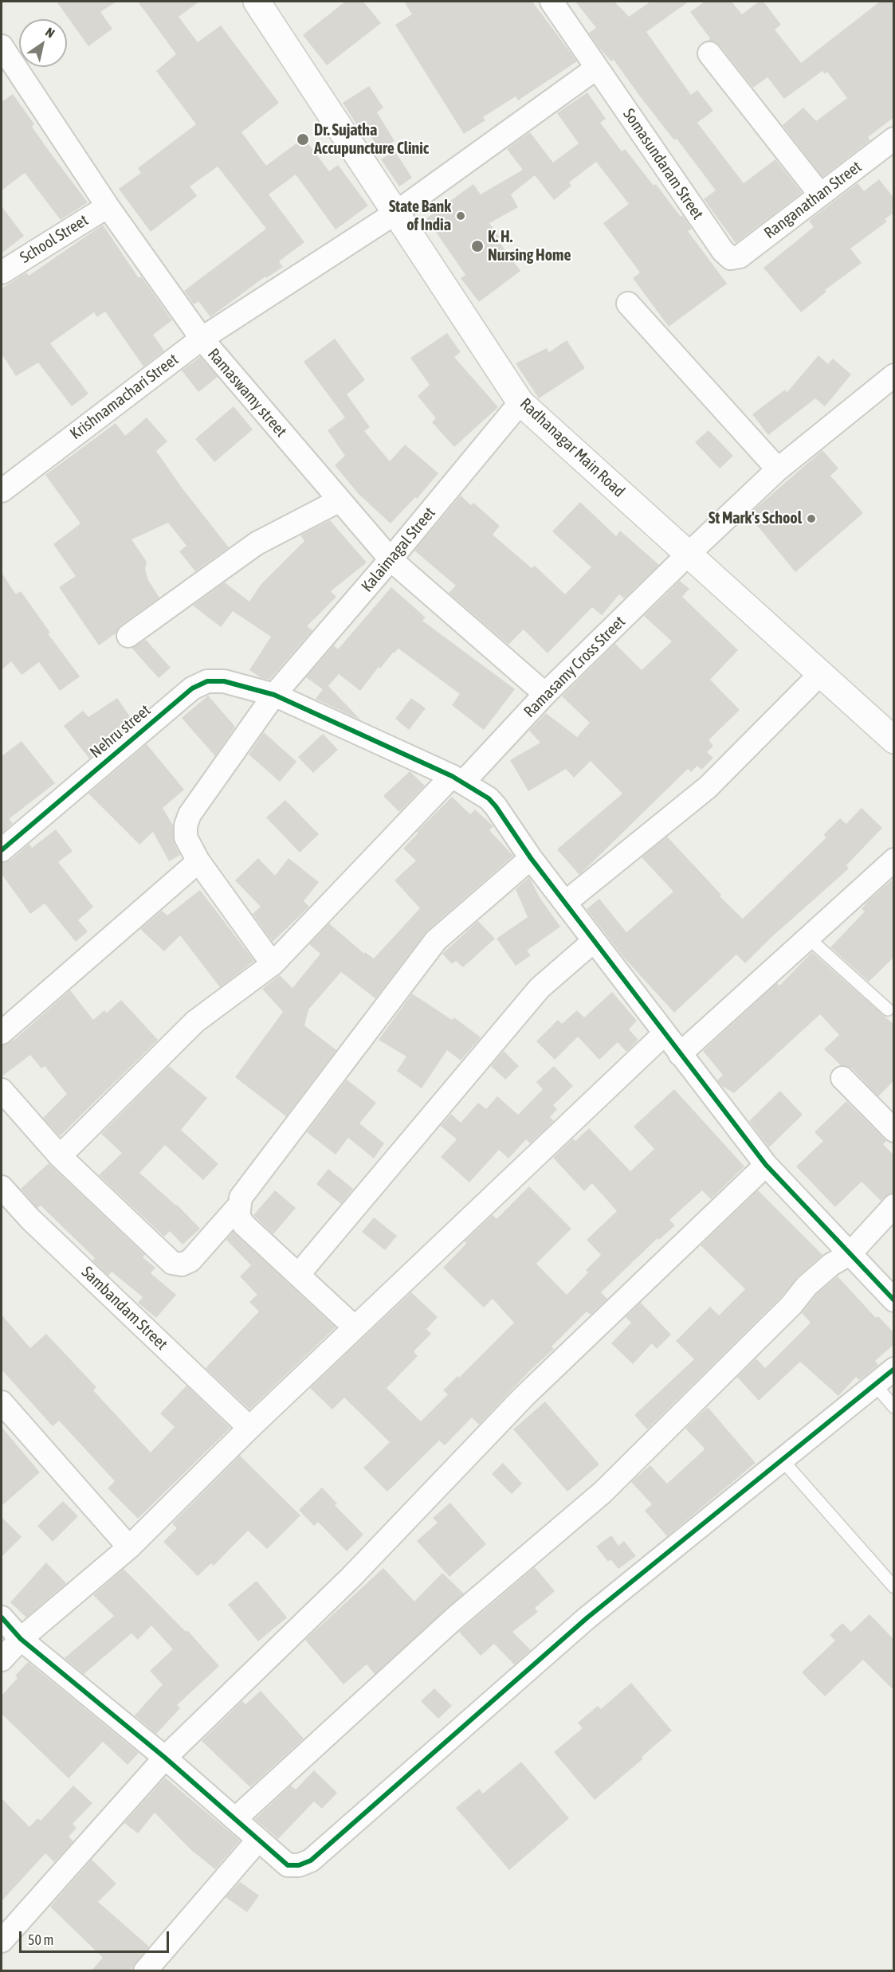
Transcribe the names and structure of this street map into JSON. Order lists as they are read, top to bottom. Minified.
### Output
{"streets":{"street":["Somasundaram Street","Ranganathan Street","School Street","Ramaswamy street","Krishnamachari Street","Radhanagar Main Road","Kalaimagal Street","Ramasamy Cross Street","Nehru street","Sambandam Street"]},"crossings":[["Somasundaram Street","Ranganathan Street"],["Somasundaram Street","Krishnamachari Street"],["School Street","Ramaswamy street"],["Ramaswamy street","Krishnamachari Street"],["Ramaswamy street","Kalaimagal Street"],["Ramaswamy street","Ramasamy Cross Street"],["Krishnamachari Street","Radhanagar Main Road"],["Radhanagar Main Road","Kalaimagal Street"],["Radhanagar Main Road","Ramasamy Cross Street"],["Kalaimagal Street","Ramasamy Cross Street"],["Kalaimagal Street","Nehru street"],["Ramasamy Cross Street","Nehru street"]],"places":["Dr. Sujatha Accupuncture Clinic","State Bank of India","K. H. Nursing Home","St Mark's School"],"scale_bar":"50 m","north":"top right"}
